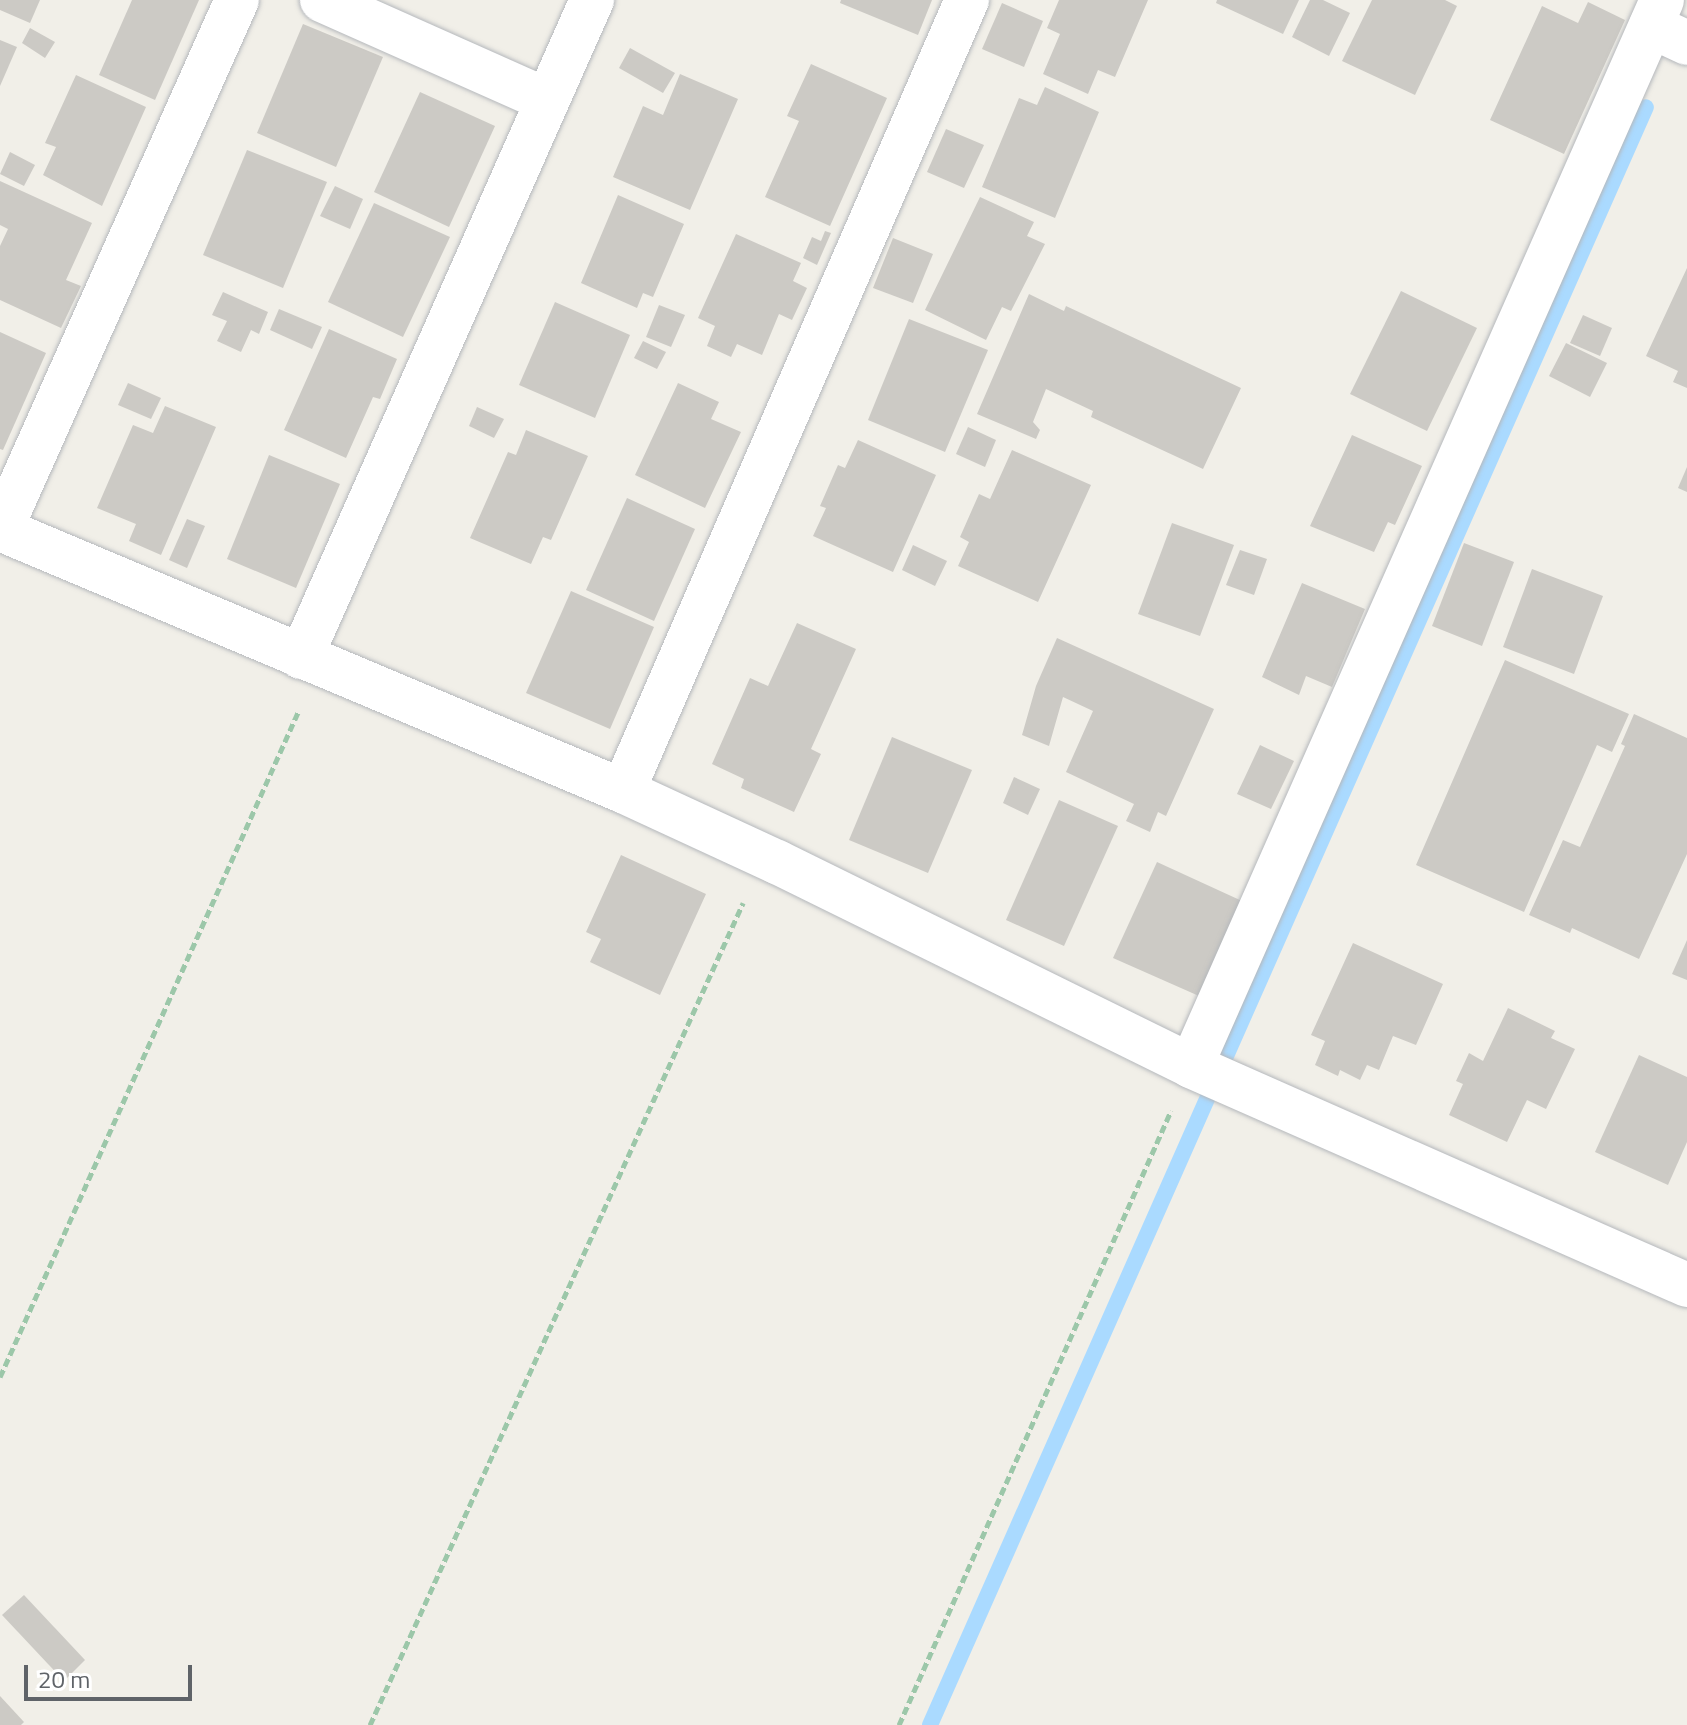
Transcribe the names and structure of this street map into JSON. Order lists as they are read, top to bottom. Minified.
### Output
{"scale_bar":"20 m"}
